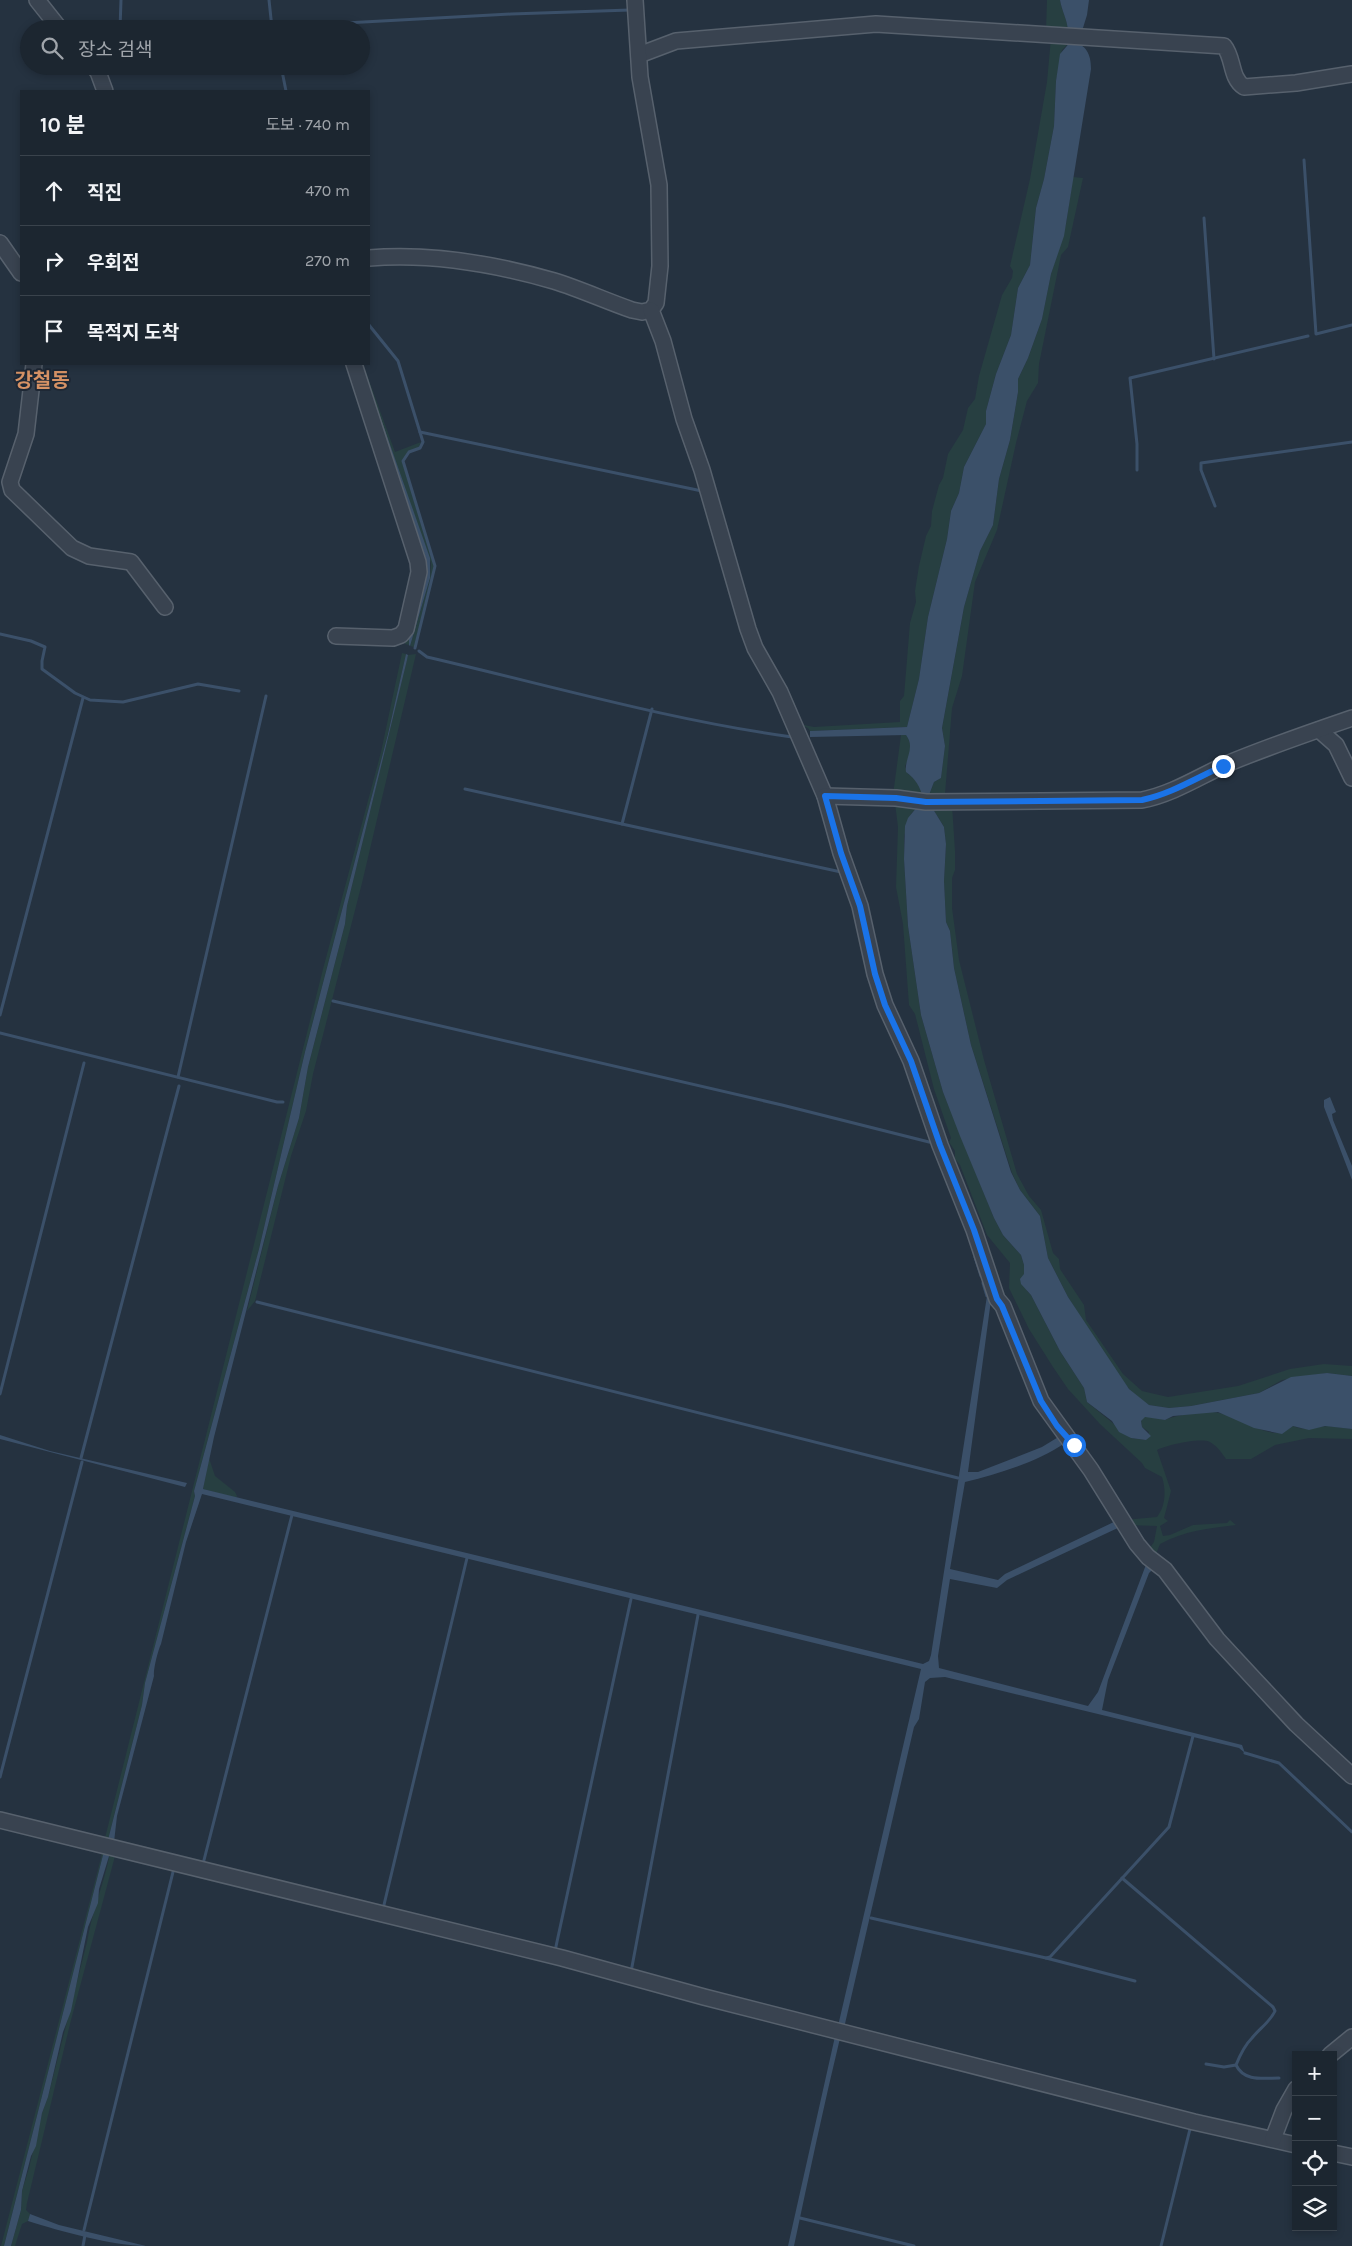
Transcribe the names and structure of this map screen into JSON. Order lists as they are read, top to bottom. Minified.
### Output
{"districts":["강철동"],"page":{"search":"장소 검색","heading":["10 분","도보 · 740 m"],"list":[["직진","470 m"],["우회전","270 m"],"목적지 도착"],"map_buttons":["+","−"]}}
